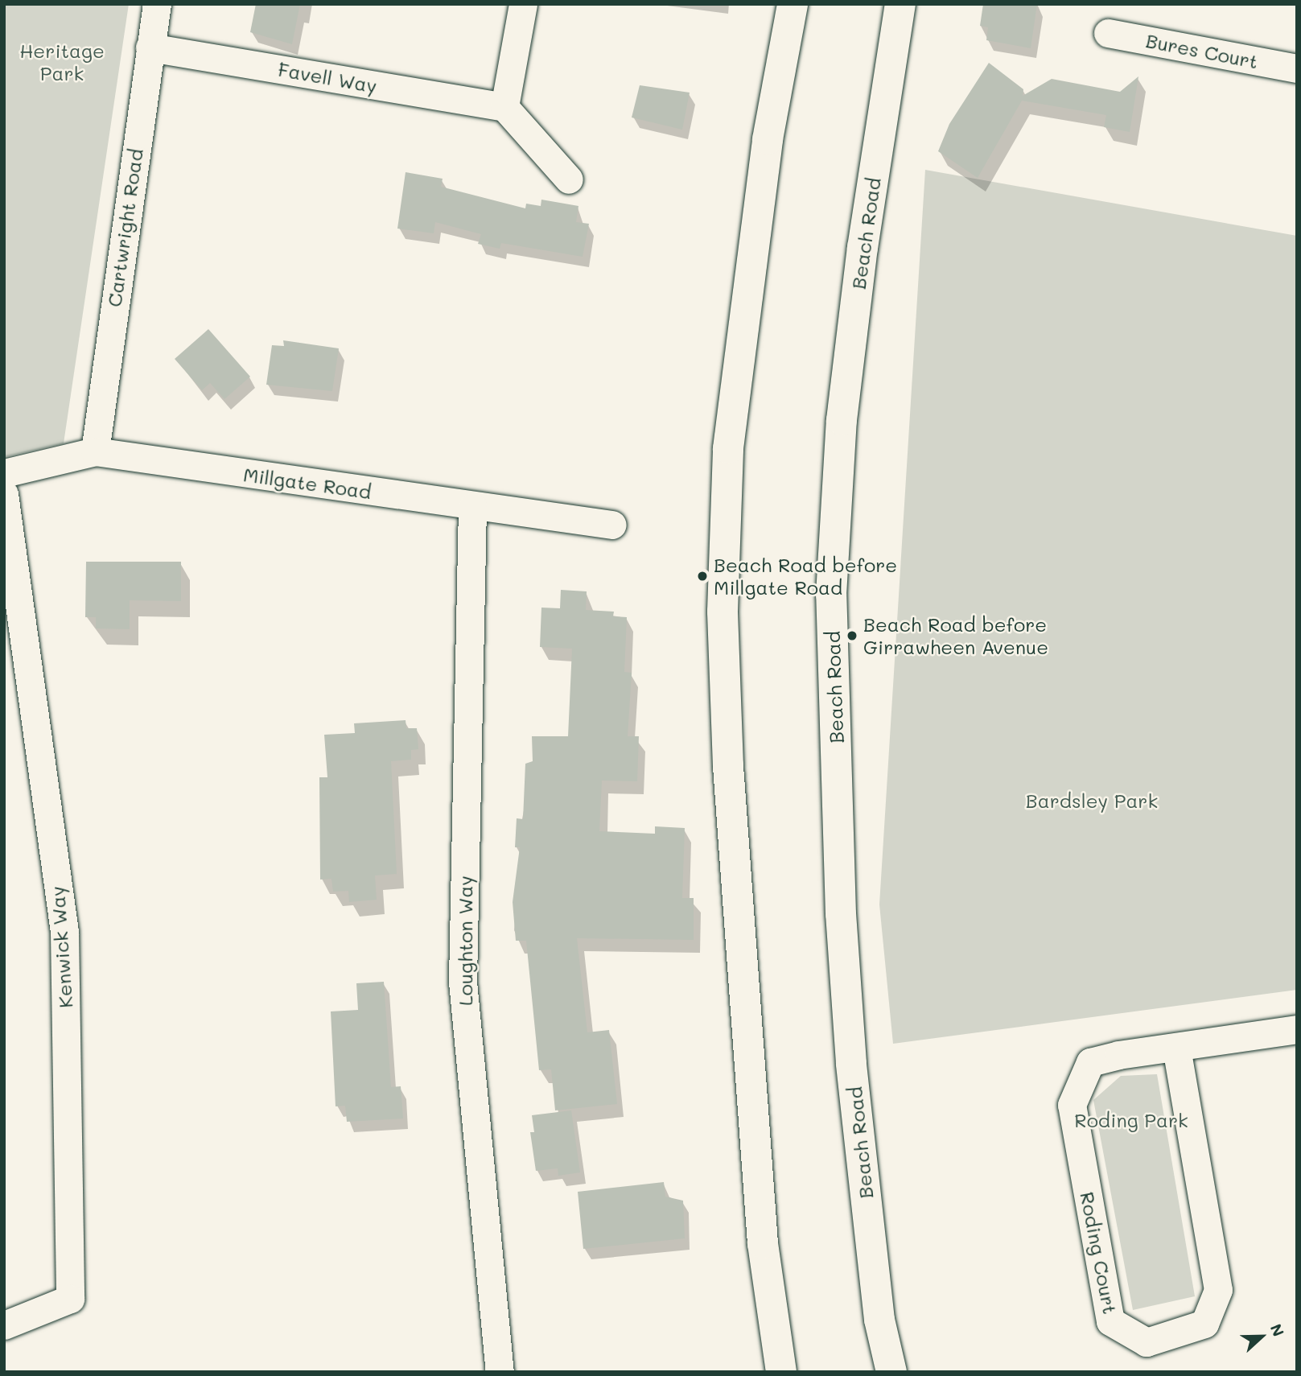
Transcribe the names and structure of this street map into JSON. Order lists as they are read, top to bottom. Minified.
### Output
{"streets":{"main road":["Beach Road"],"street":["Bures Court","Favell Way","Cartwright Road","Millgate Road","Loughton Way","Kenwick Way","Roding Court"]},"crossings":[["Favell Way","Cartwright Road"],["Cartwright Road","Millgate Road"],["Millgate Road","Loughton Way"]],"parks":["Heritage Park","Bardsley Park","Roding Park"],"places":["Beach Road before Millgate Road","Beach Road before Girrawheen Avenue"],"north":"right"}
